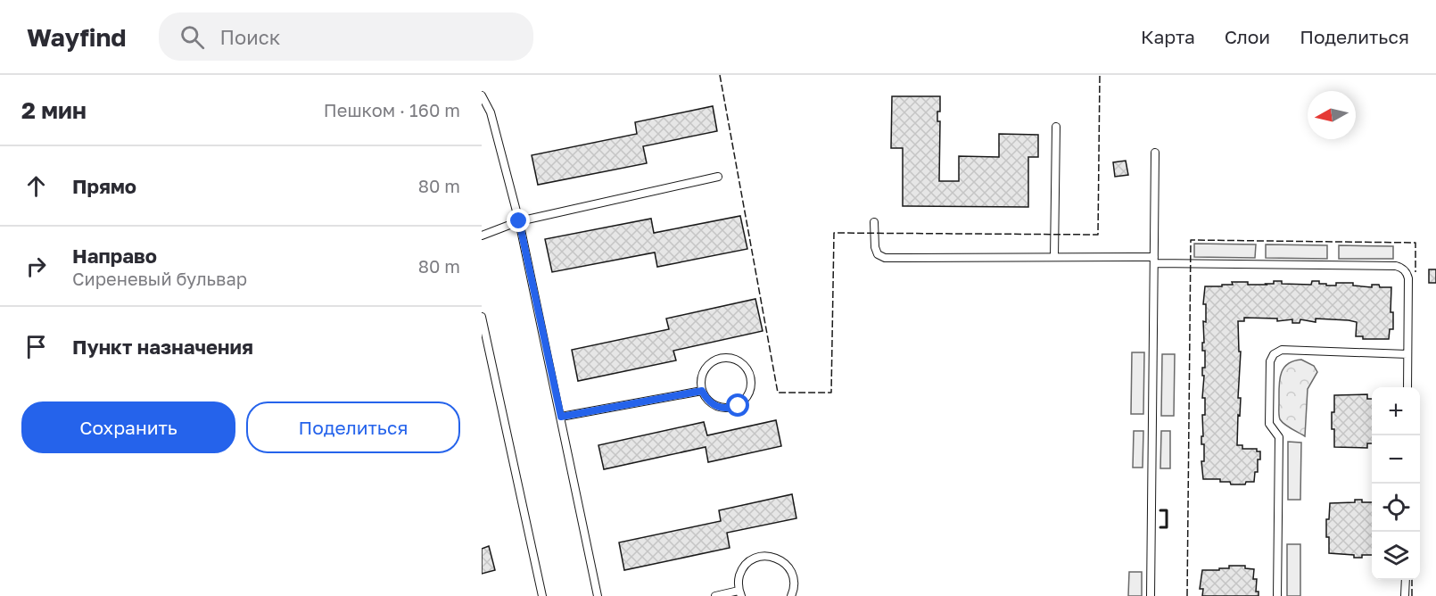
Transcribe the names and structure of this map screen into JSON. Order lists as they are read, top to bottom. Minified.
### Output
{"north":"left","page":{"header":"Wayfind","search":"Поиск","nav":["Карта","Слои","Поделиться"],"heading":["2 мин","Пешком · 160 m"],"list":[["Прямо","80 m"],["Направо","Сиреневый бульвар","80 m"],"Пункт назначения"],"buttons":["Сохранить","Поделиться"],"map_buttons":["+","−"]}}
